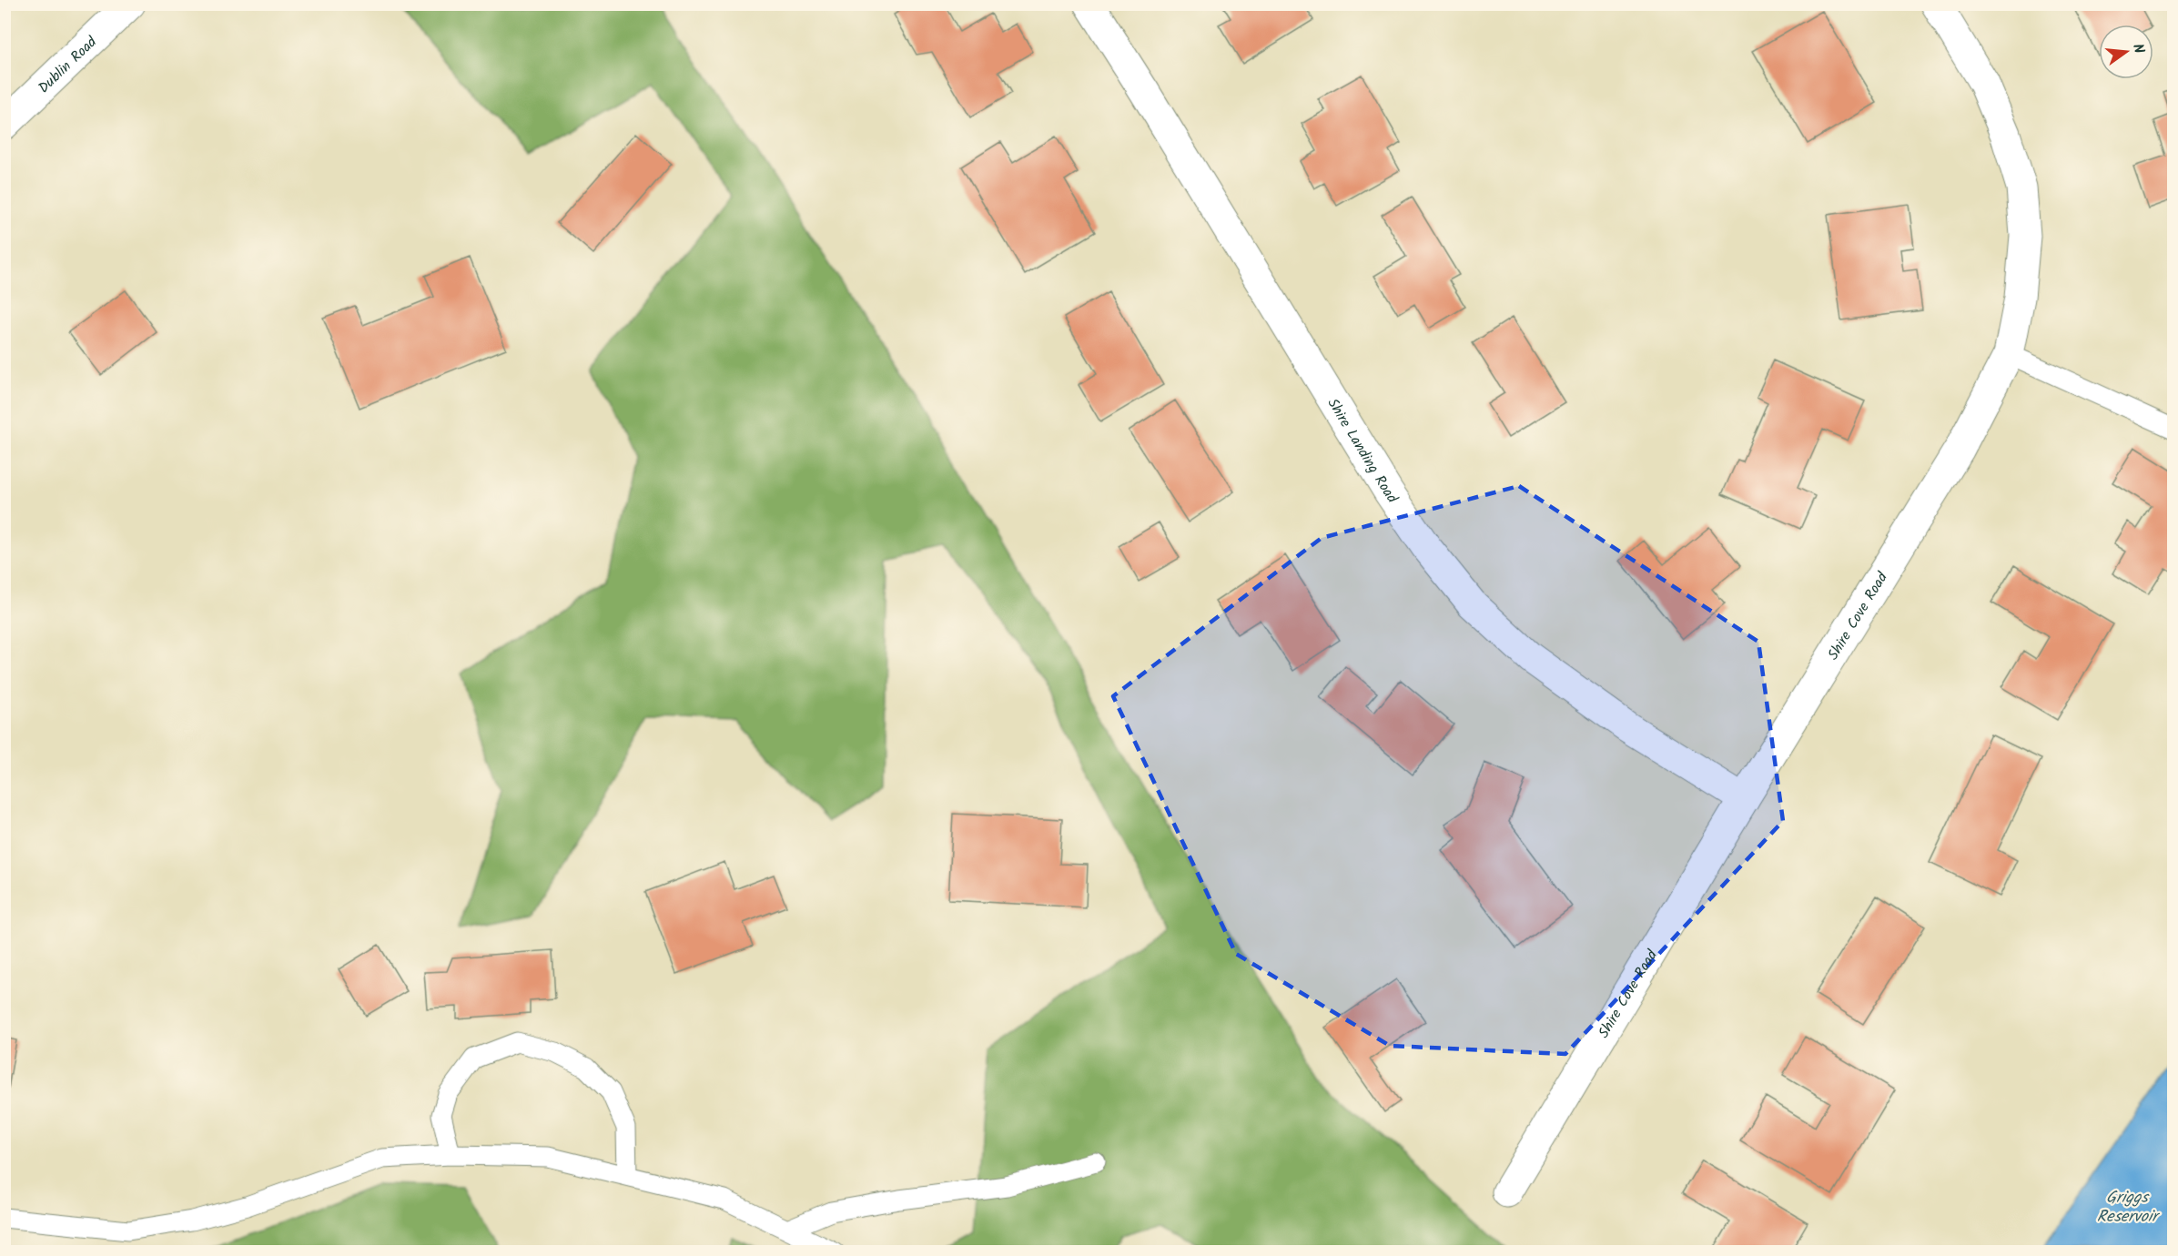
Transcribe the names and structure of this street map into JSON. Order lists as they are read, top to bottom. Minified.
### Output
{"streets":{"street":["Dublin Road","Shire Landing Road","Shire Cove Road"]},"crossings":[["Shire Landing Road","Shire Cove Road"]],"water":["Griggs Reservoir"],"north":"right"}
